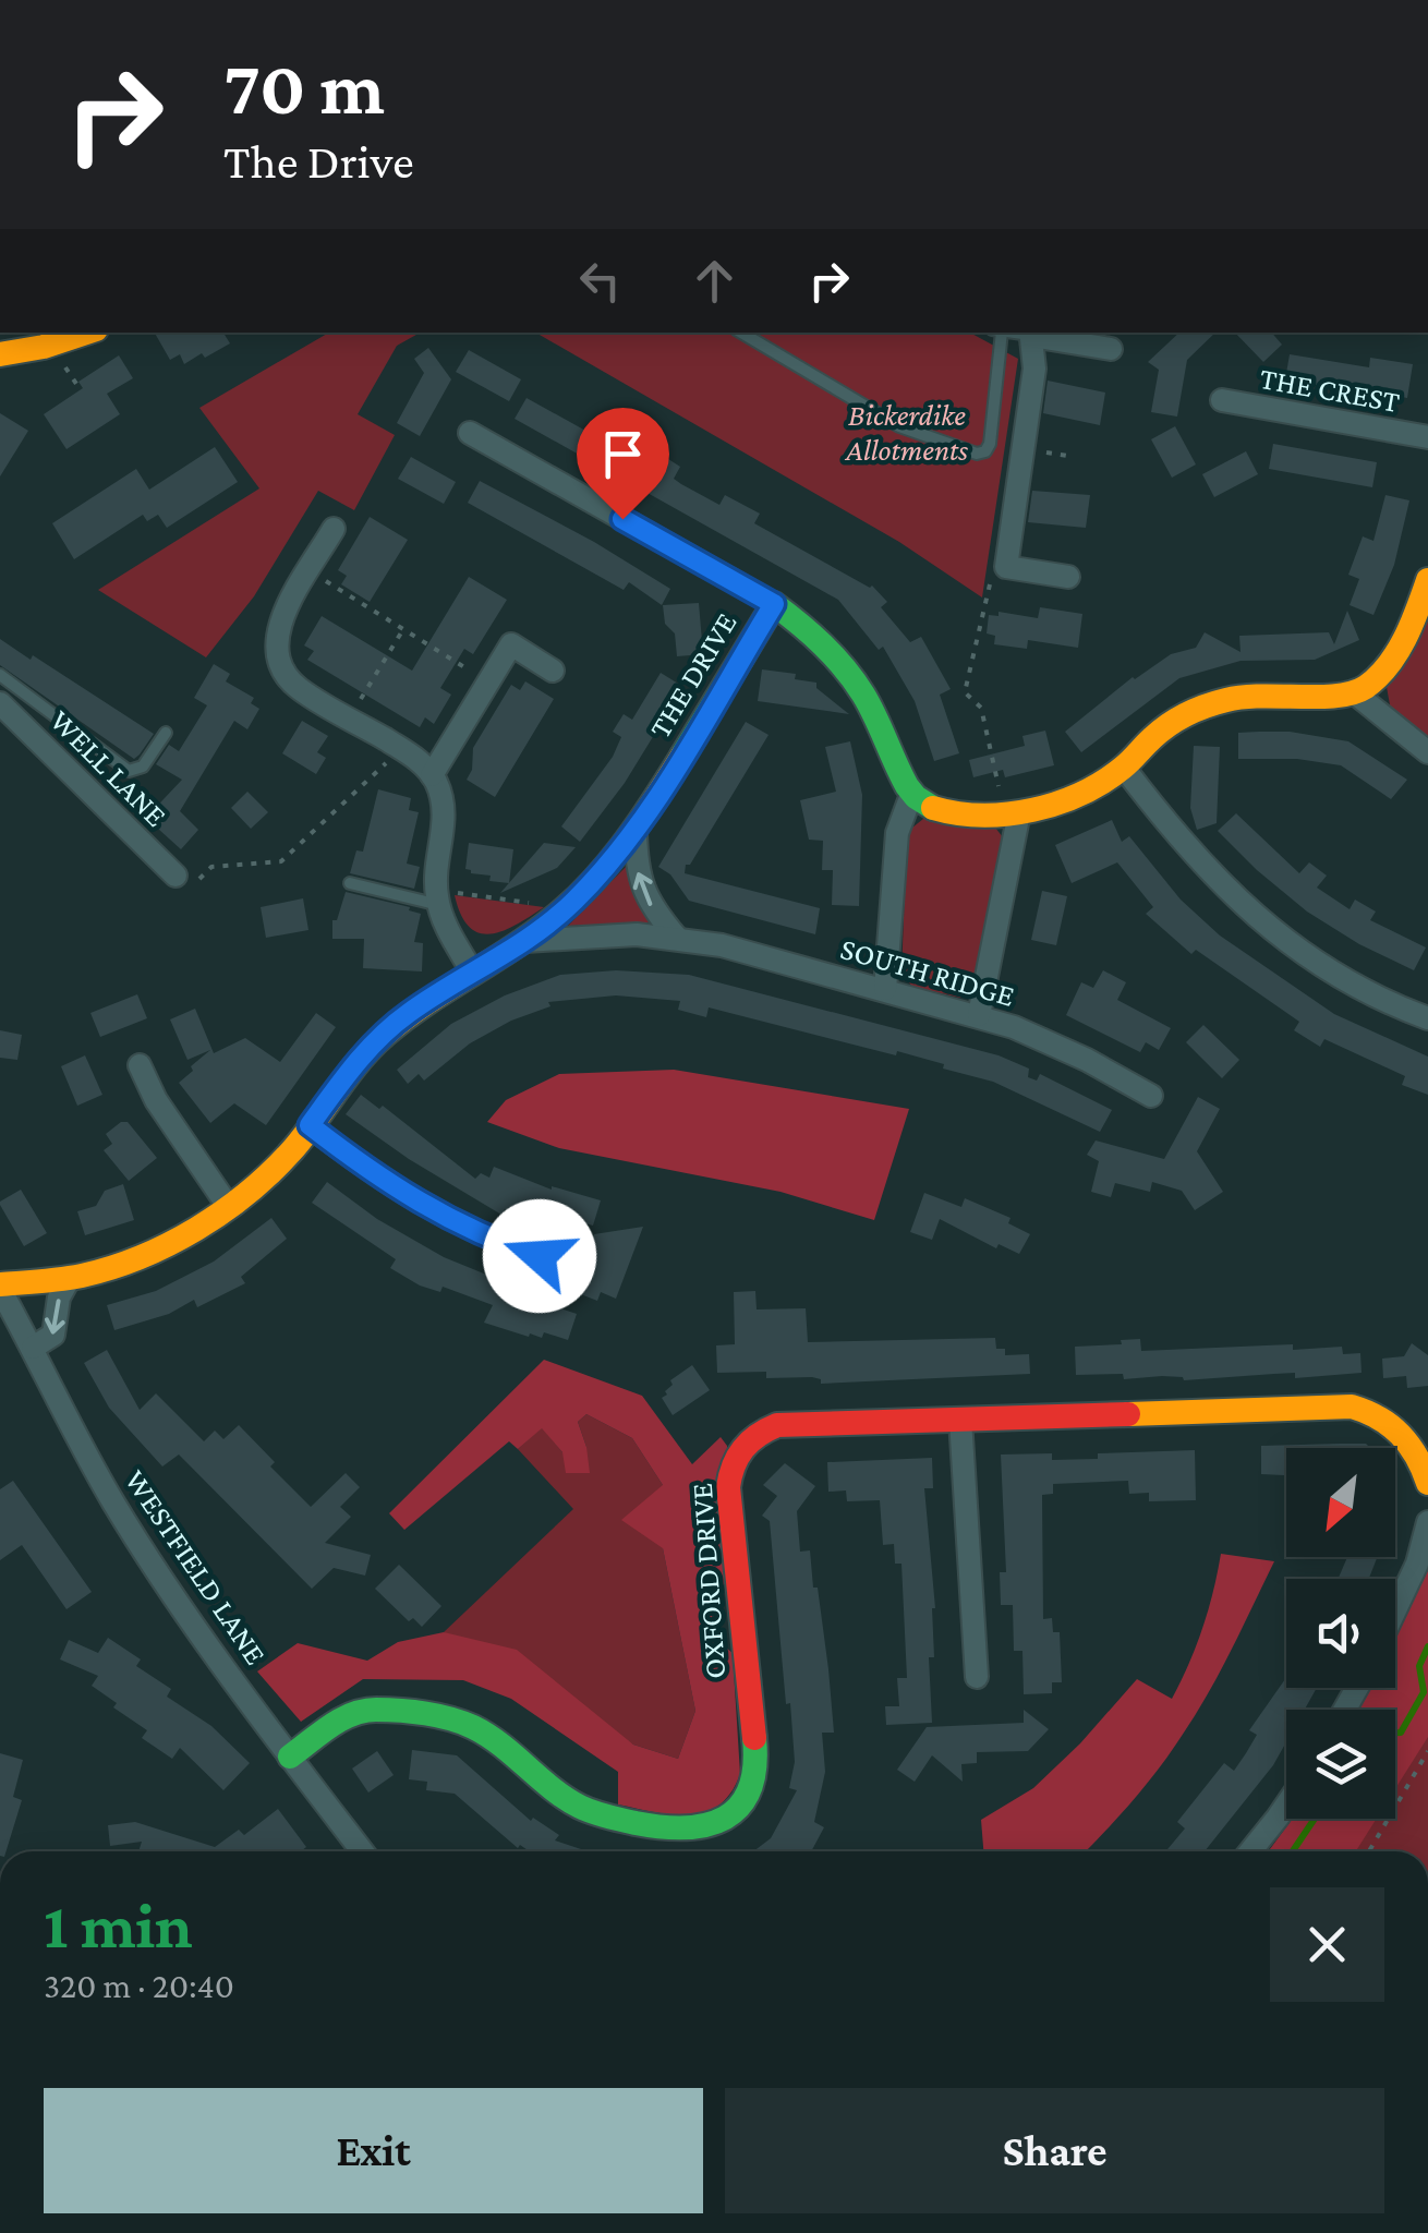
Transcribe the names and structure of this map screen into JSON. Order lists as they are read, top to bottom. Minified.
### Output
{"streets":{"street":["THE CREST","THE DRIVE","WELL LANE","SOUTH RIDGE","WESTFIELD LANE","OXFORD DRIVE"]},"crossings":[["THE DRIVE","SOUTH RIDGE"],["THE DRIVE","WESTFIELD LANE"],["WESTFIELD LANE","OXFORD DRIVE"]],"parks":["Bickerdike Allotments"],"north":"bottom left","page":{"turn":["70 m","The Drive"],"heading":["1 min","320 m · 20:40"],"buttons":["Exit","Share"]}}
